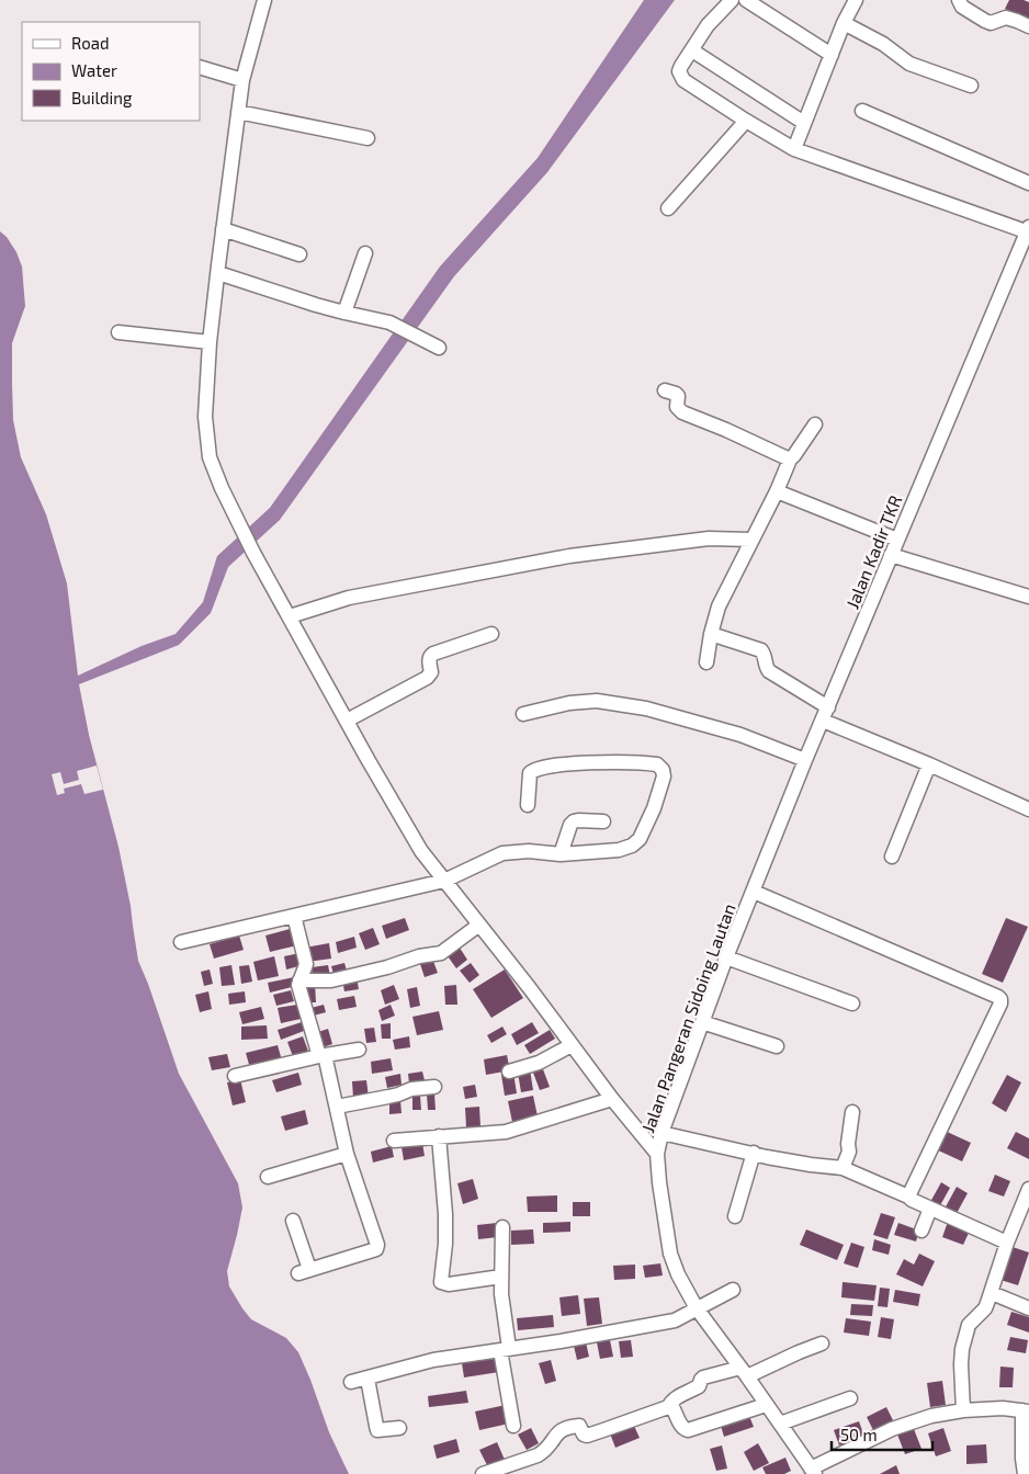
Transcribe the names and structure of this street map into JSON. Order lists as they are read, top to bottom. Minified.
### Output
{"streets":{"street":["Jalan Kadir TKR","Jalan Pangeran Sidoing Lautan"]},"crossings":[["Jalan Kadir TKR","Jalan Pangeran Sidoing Lautan"]],"legend":["Road","Water","Building"],"scale_bar":"50 m"}
